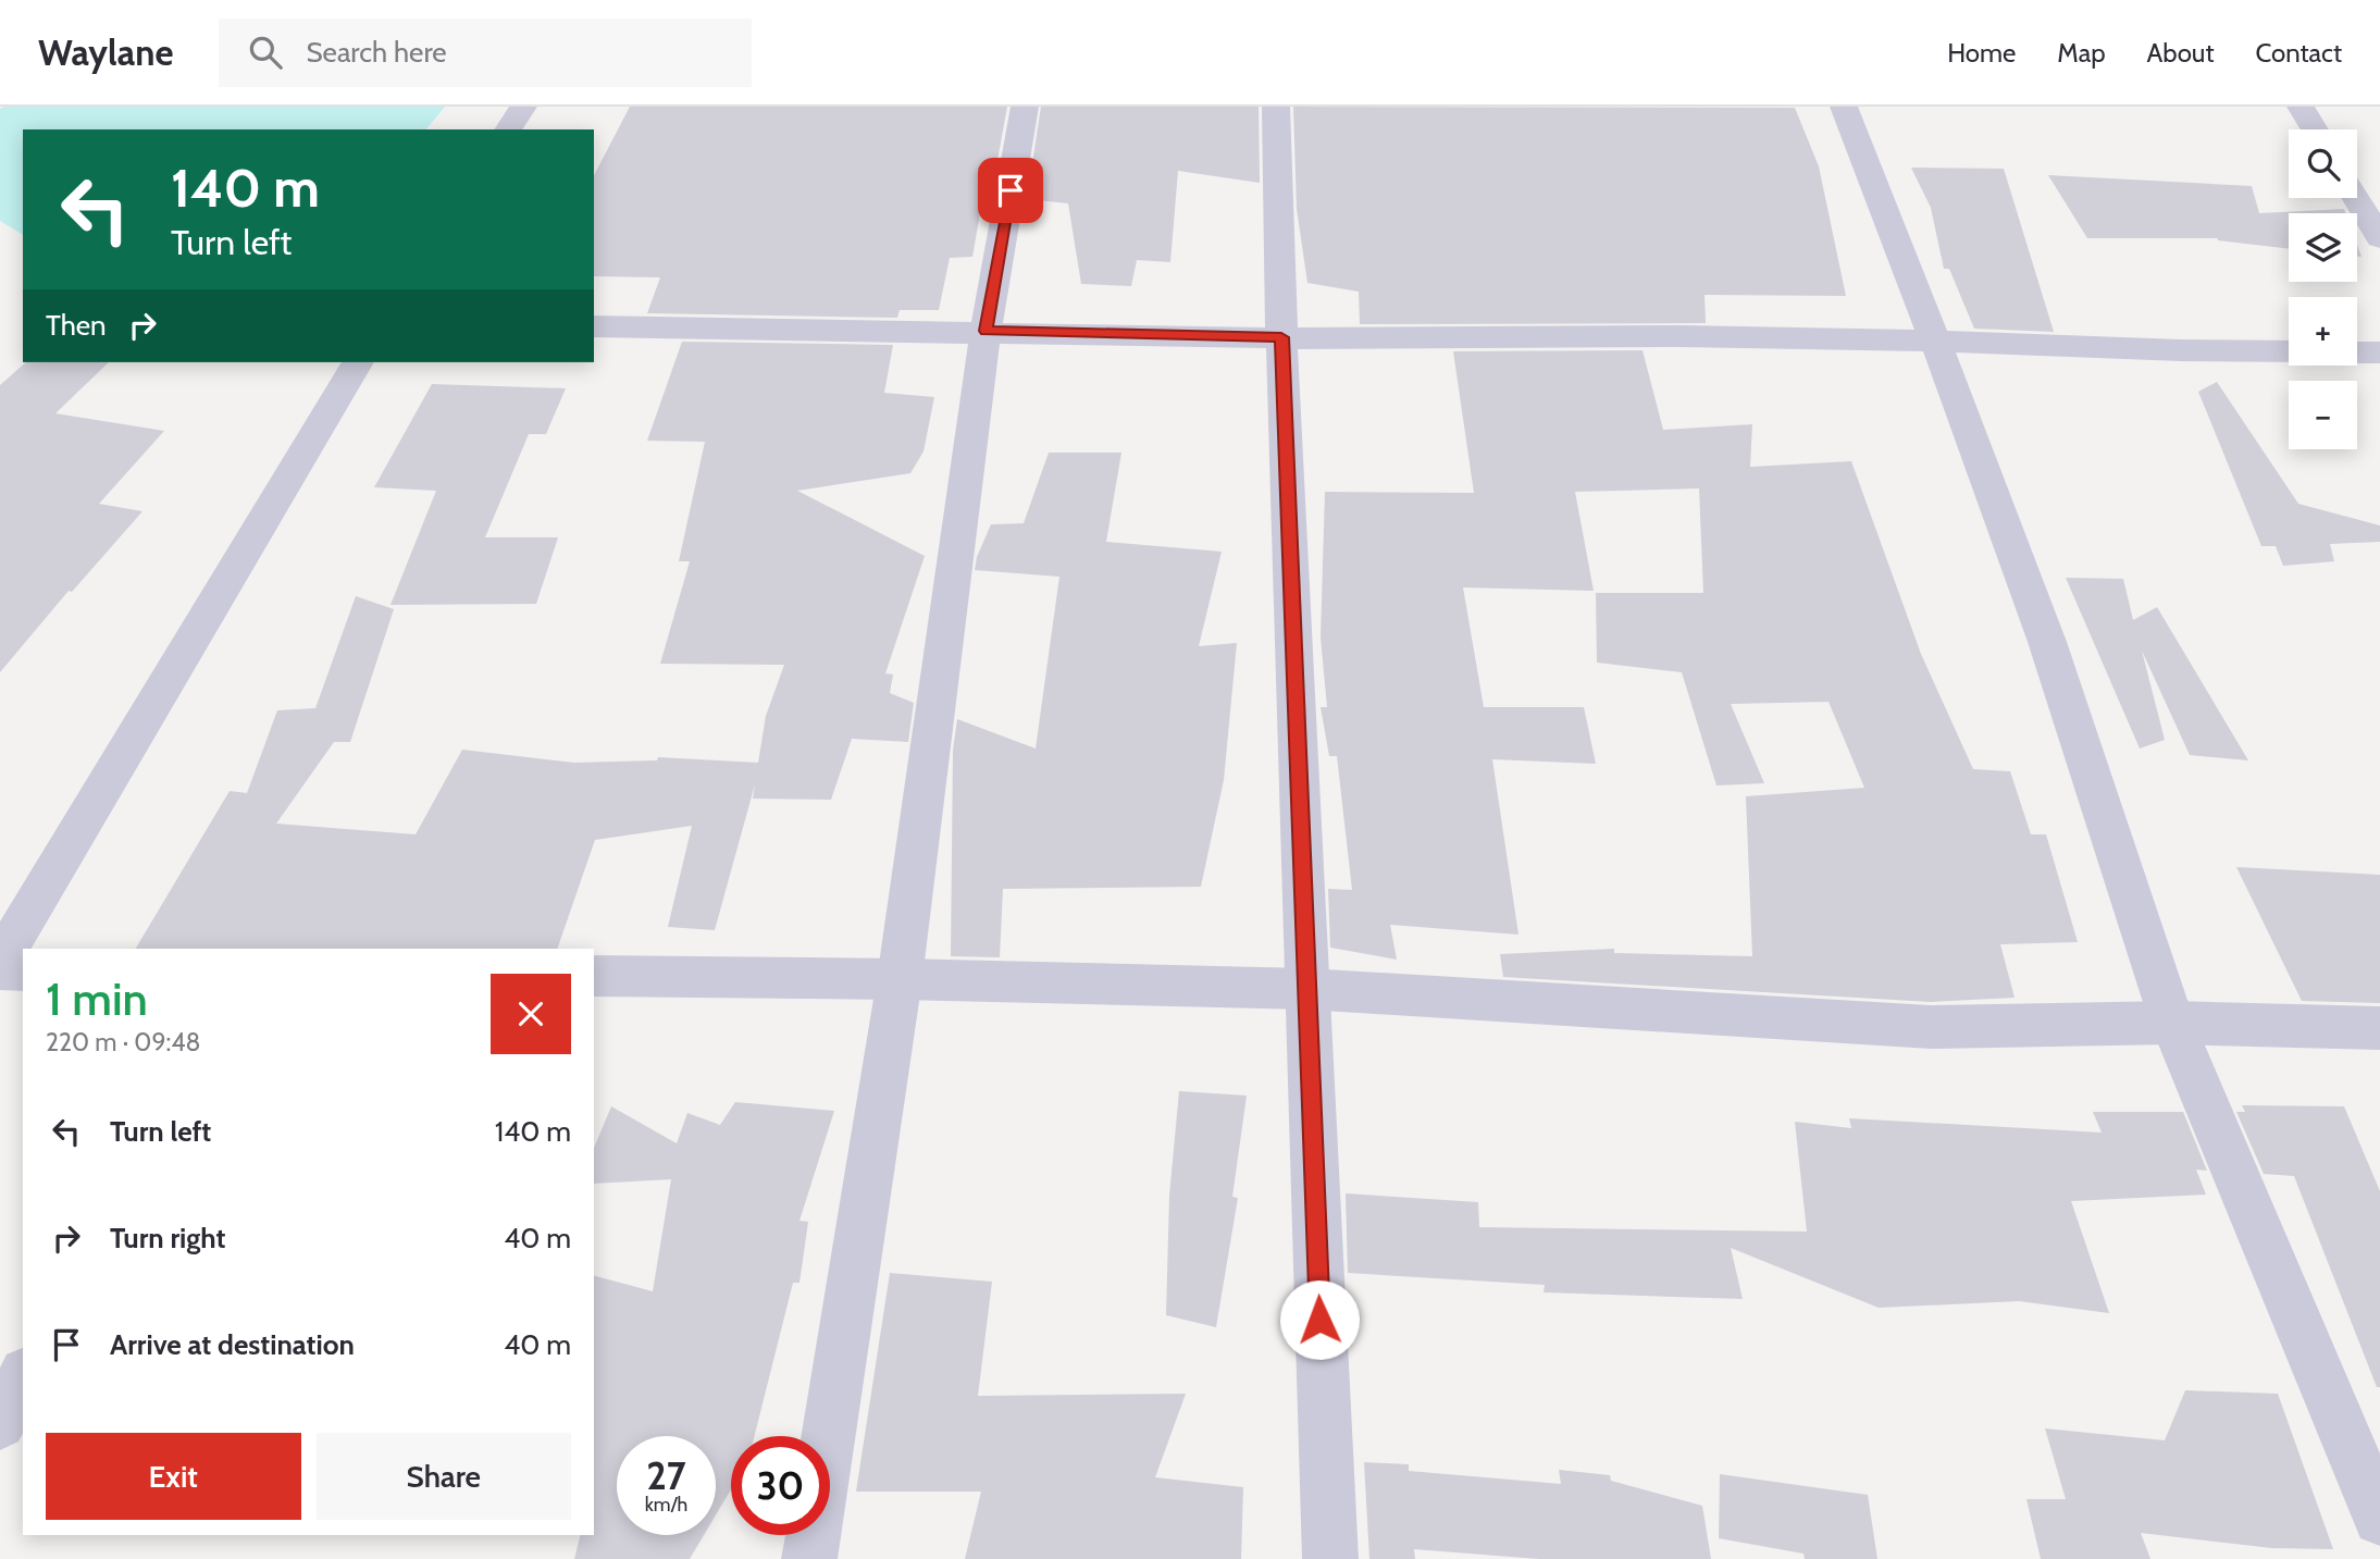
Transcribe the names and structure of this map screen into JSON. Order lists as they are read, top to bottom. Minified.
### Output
{"page":{"header":"Waylane","search":"Search here","nav":["Home","Map","About","Contact"],"map_buttons":["+","−"],"turn":["140 m","Turn left"],"then":"Then","heading":["1 min","220 m · 09:48"],"list":[{"name":"Turn left","value":"140 m"},{"name":"Turn right","value":"40 m"},{"name":"Arrive at destination","value":"40 m"}],"buttons":["Exit","Share"],"speed":"27 km/h","limit":"30"}}
